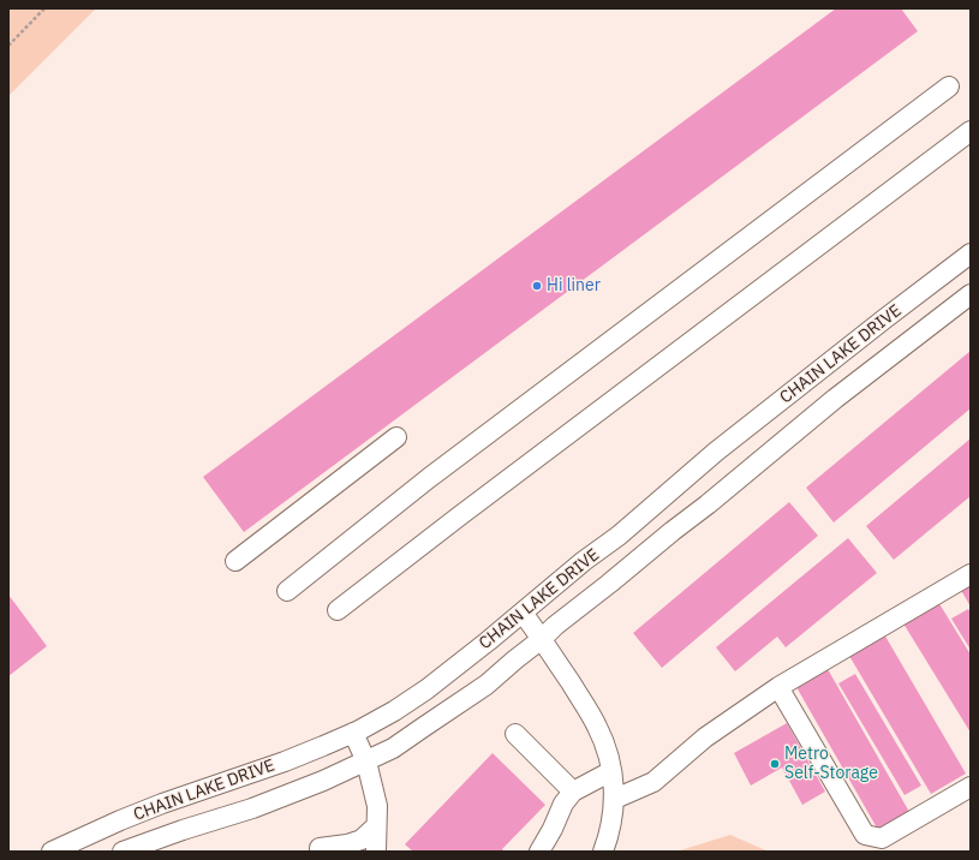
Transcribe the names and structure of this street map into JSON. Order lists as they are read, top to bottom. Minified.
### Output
{"streets":{"street":["CHAIN LAKE DRIVE"]},"places":["Hi liner","Metro Self-Storage"]}
